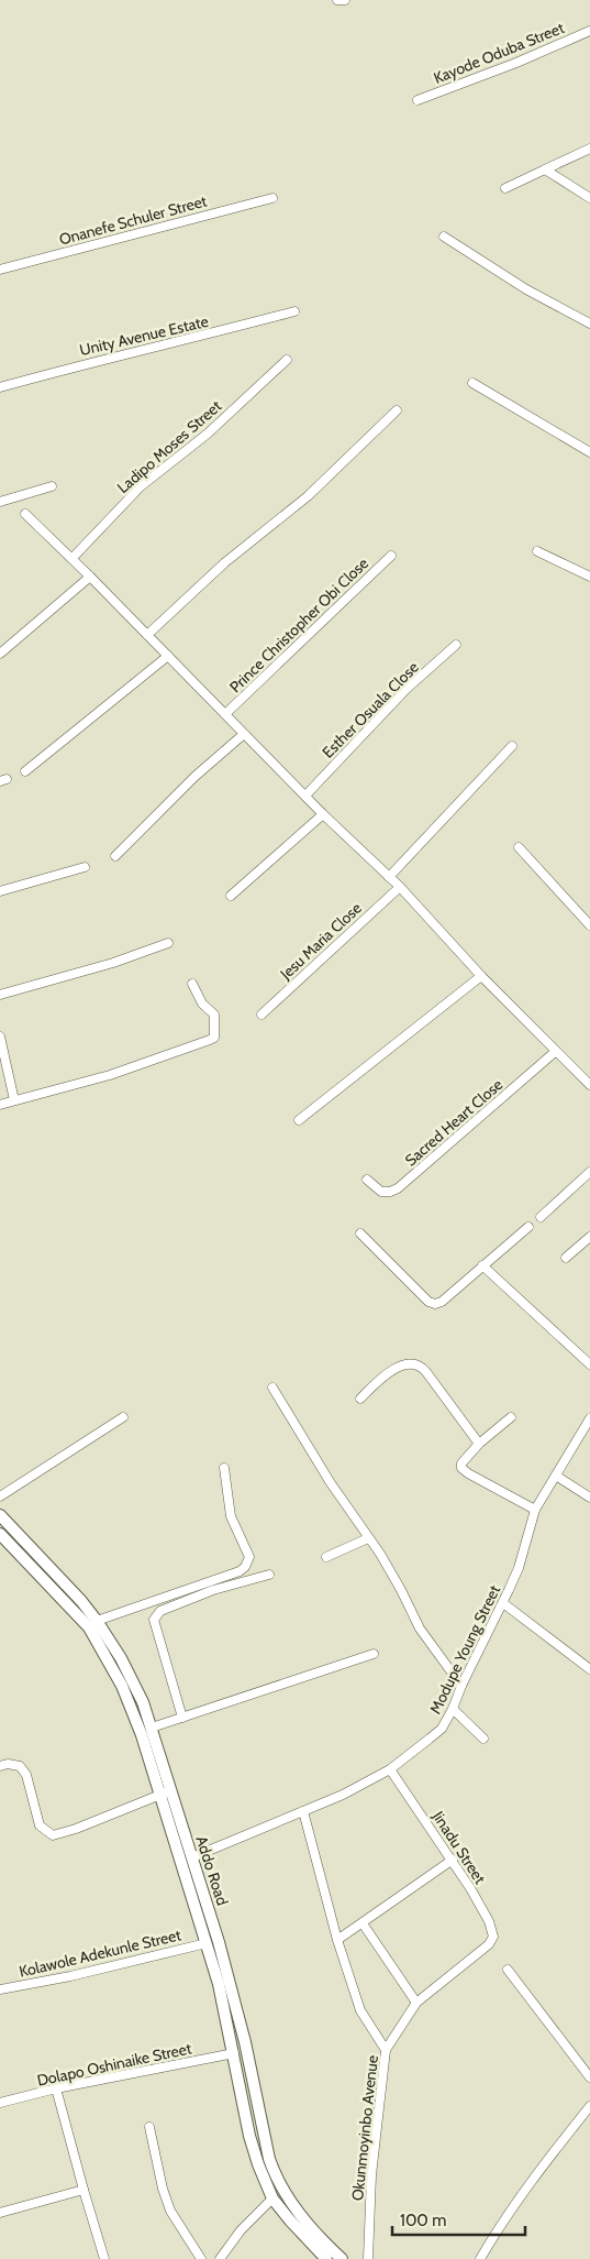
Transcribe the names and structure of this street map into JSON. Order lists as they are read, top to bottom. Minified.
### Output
{"streets":{"main road":["Addo Road"],"street":["Kayode Oduba Street","Onanefe Schuler Street","Unity Avenue Estate","Ladipo Moses Street","Prince Christopher Obi Close","Esther Osuala Close","Jesu Maria Close","Sacred Heart Close","Modupe Young Street","Jinadu Street","Kolawole Adekunle Street","Dolapo Oshinaike Street","Okunmoyinbo Avenue"]},"crossings":[["Modupe Young Street","Jinadu Street"],["Modupe Young Street","Addo Road"],["Jinadu Street","Okunmoyinbo Avenue"],["Addo Road","Kolawole Adekunle Street"],["Addo Road","Dolapo Oshinaike Street"]],"scale_bar":"100 m"}
